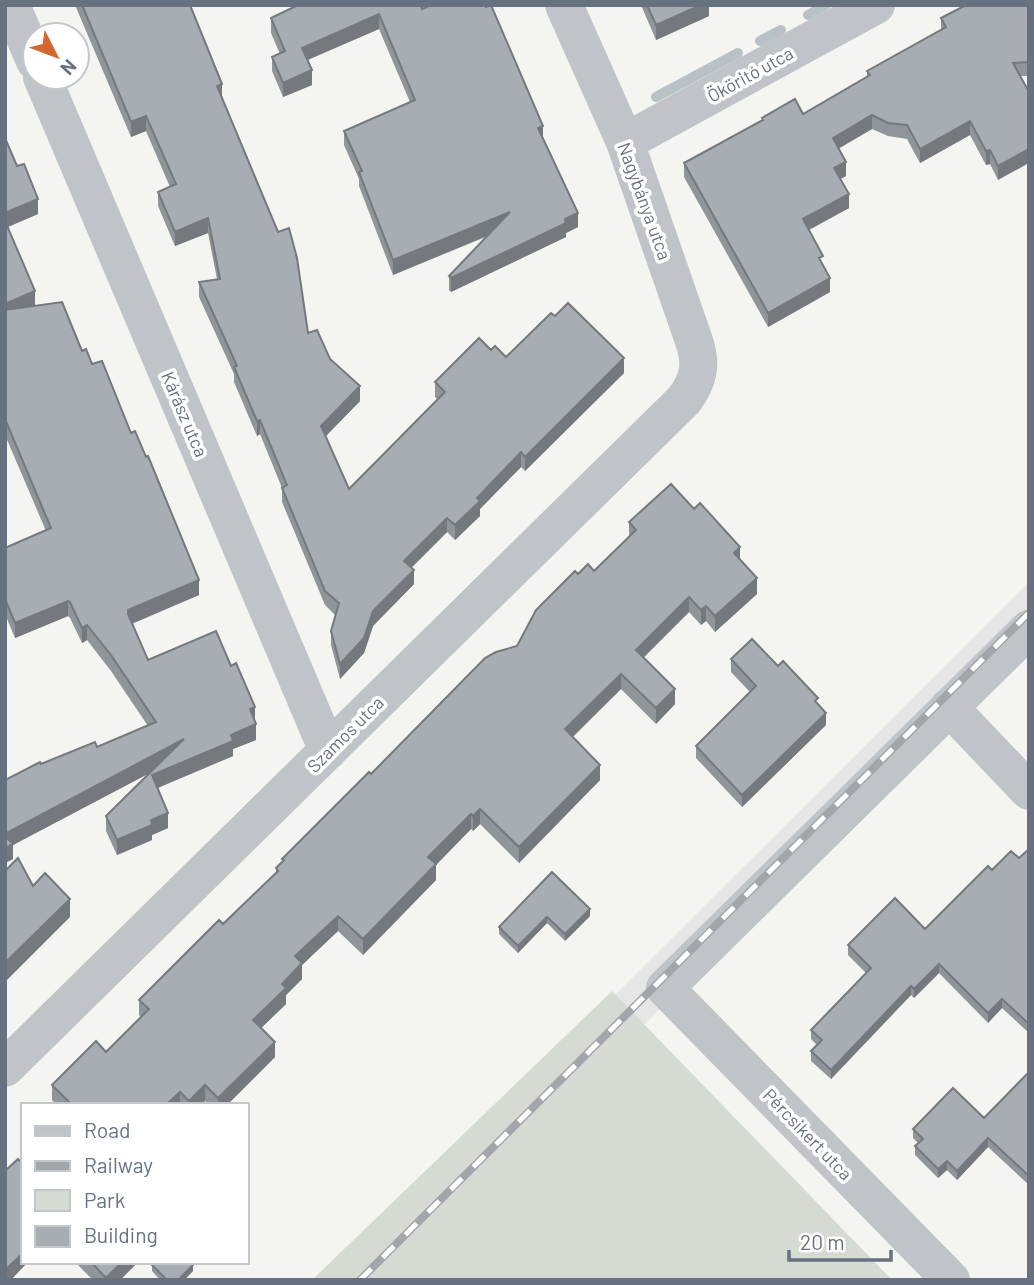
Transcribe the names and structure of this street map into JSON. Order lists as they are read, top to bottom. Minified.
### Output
{"streets":{"street":["Ököritó utca","Nagybánya utca","Kárász utca","Szamos utca","Pércsikert utca"]},"crossings":[["Ököritó utca","Nagybánya utca"],["Nagybánya utca","Szamos utca"],["Kárász utca","Szamos utca"]],"legend":["Road","Railway","Park","Building"],"scale_bar":"20 m","north":"bottom right"}
